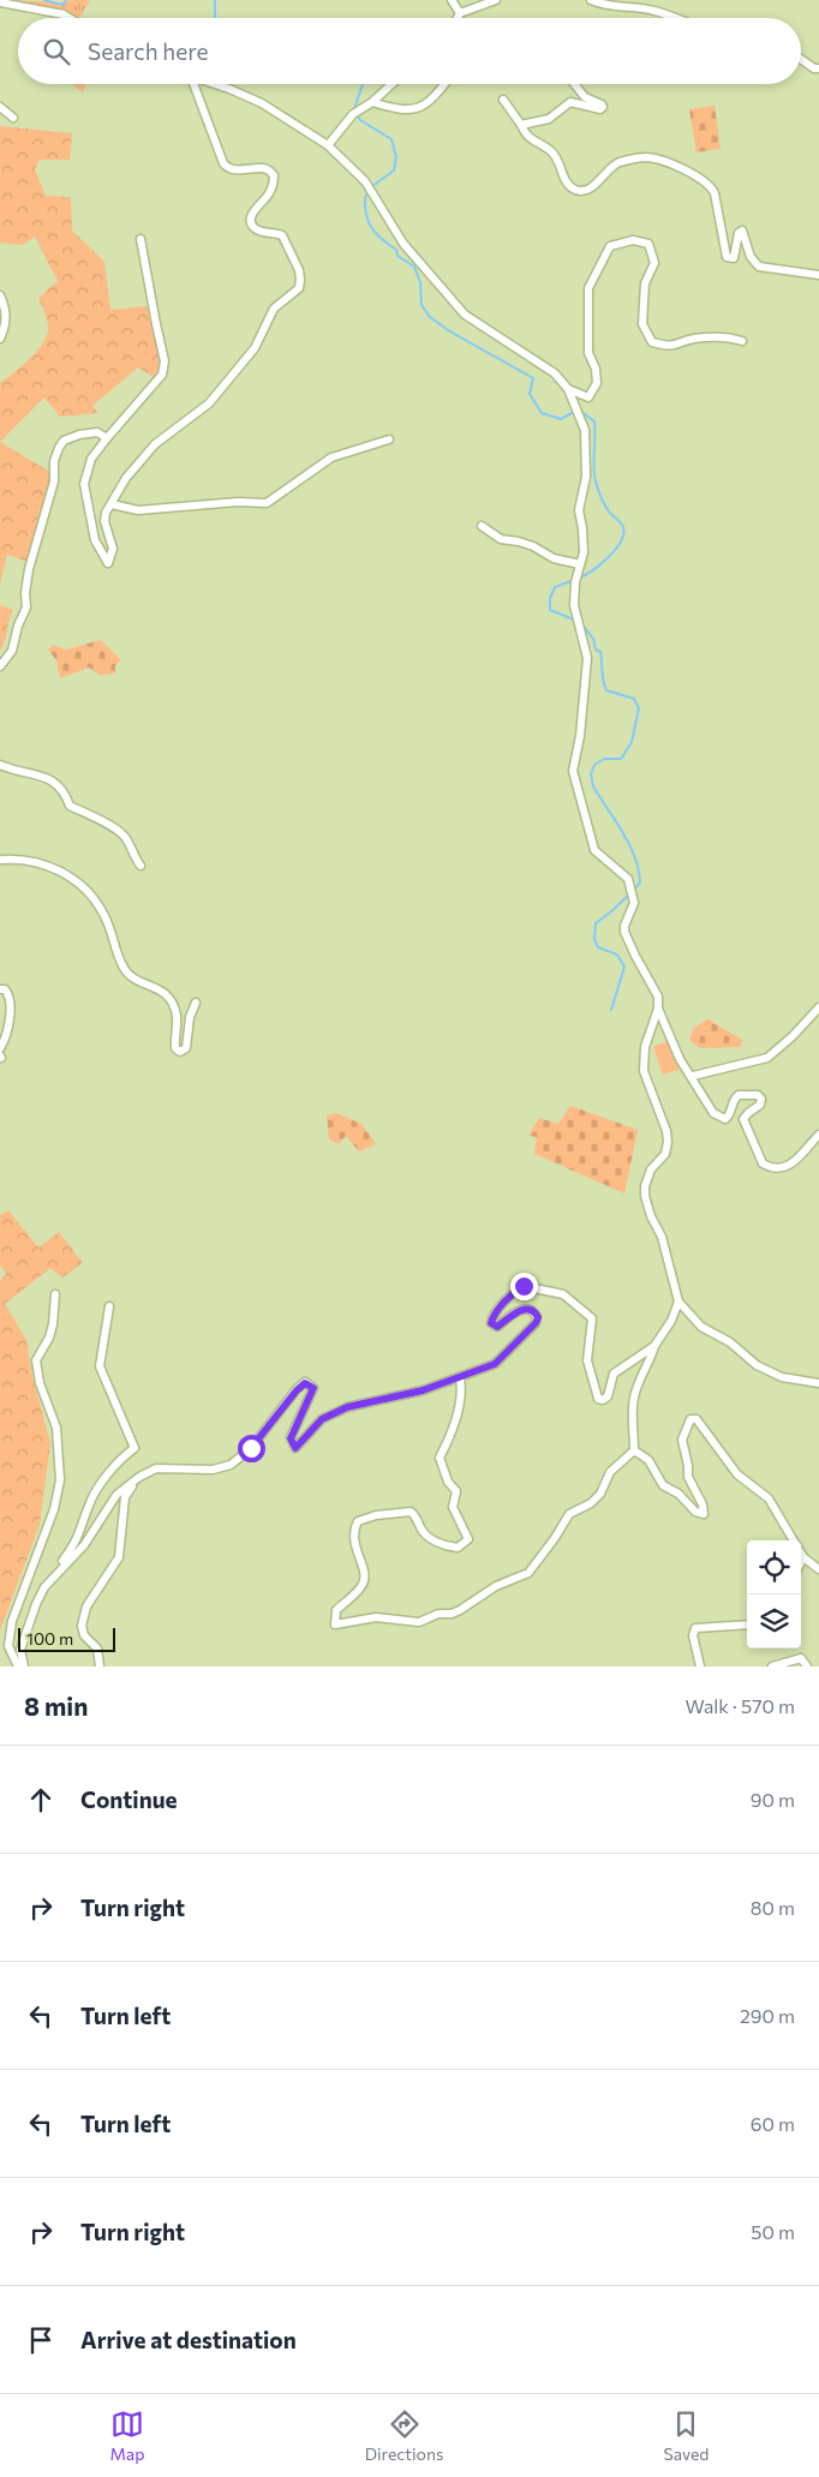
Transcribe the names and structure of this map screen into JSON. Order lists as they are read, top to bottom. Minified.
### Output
{"scale_bar":"100 m","page":{"search":"Search here","scale":"100 m","heading":["8 min","Walk · 570 m"],"list":[["Continue","90 m"],["Turn right","80 m"],["Turn left","290 m"],["Turn left","60 m"],["Turn right","50 m"],"Arrive at destination"],"nav":["Map","Directions","Saved"]}}
